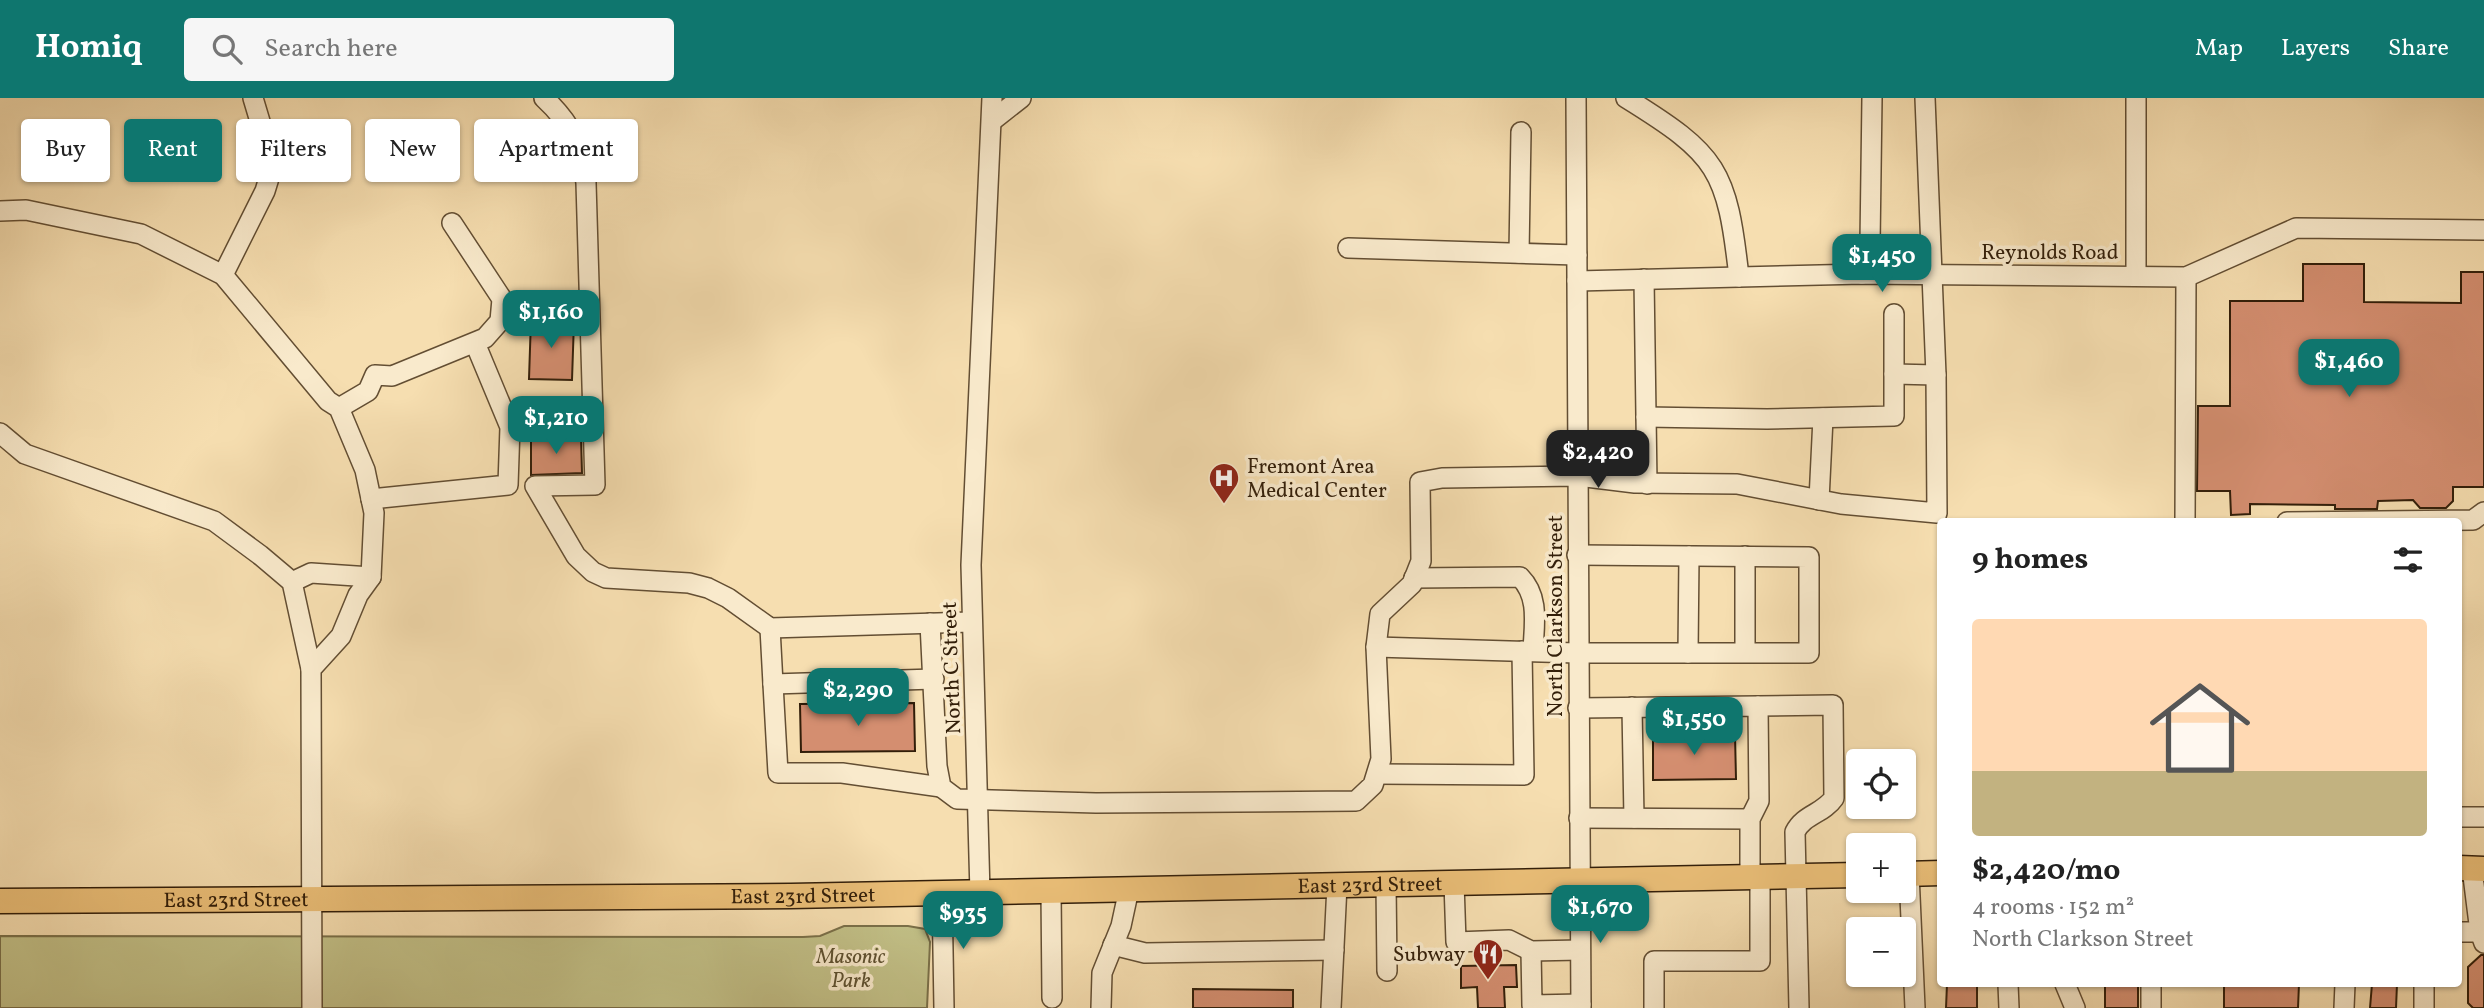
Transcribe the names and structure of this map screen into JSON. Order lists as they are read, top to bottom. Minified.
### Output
{"streets":{"main road":["East 23rd Street"],"street":["Reynolds Road","North Clarkson Street","North C Street"]},"crossings":[["Reynolds Road","North Clarkson Street"],["North Clarkson Street","East 23rd Street"],["North C Street","East 23rd Street"]],"parks":["Masonic Park"],"places":{"hospital":["Fremont Area Medical Center"],"restaurant":["Subway"]},"page":{"header":"Homiq","search":"Search here","nav":["Map","Layers","Share"],"chip":["Buy","Rent","Filters","New","Apartment"],"price":["$1,450","$1,160","$1,460","$1,210","$2,420","$2,290","$1,550","$1,670","$935"],"heading":"9 homes","list":[{"name":"$2,420/mo","note":"4 rooms · 152 m² · North Clarkson Street"}],"map_buttons":["+","−"]}}
